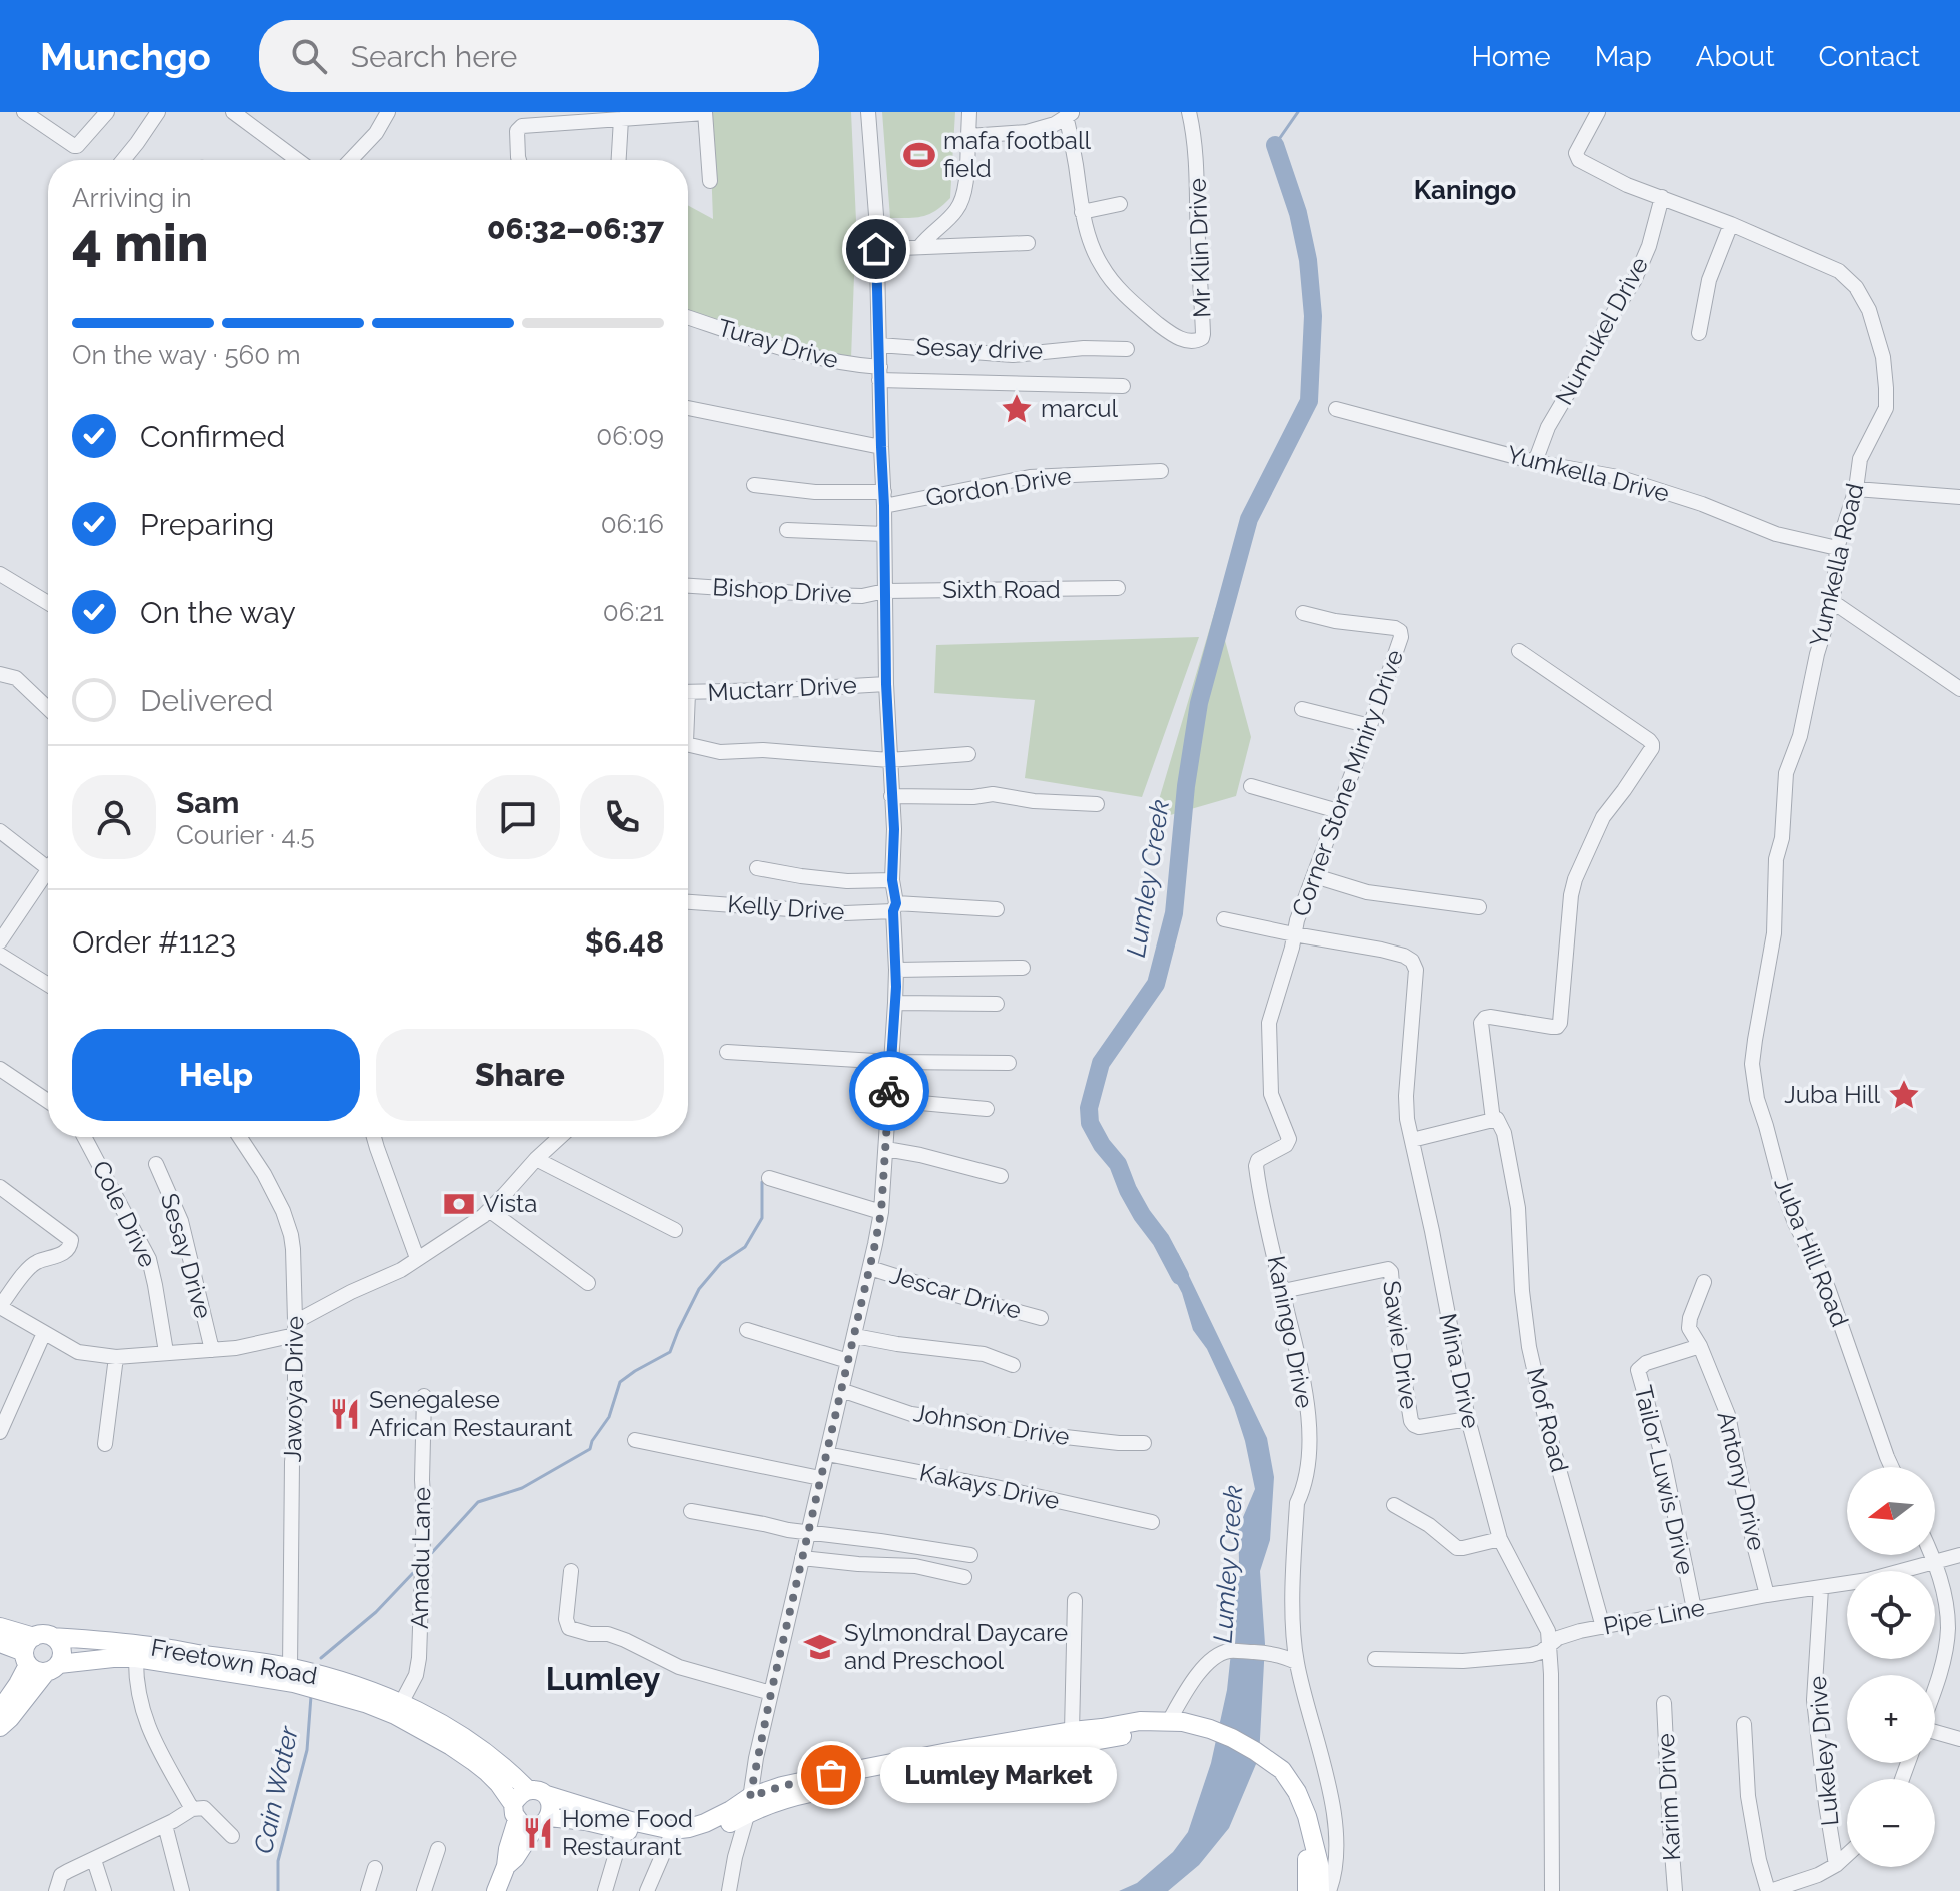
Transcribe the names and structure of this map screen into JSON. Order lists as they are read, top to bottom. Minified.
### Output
{"streets":{"main road":["Freetown Road"],"street":["Mr Klin Drive","Numukel Drive","Turay Drive","Sesay drive","Yumkella Drive","Gordon Drive","Yumkella Road","Sixth Road","Bishop Drive","Muctarr Drive","Corner Stone Miniry Drive","Kelly Drive","Cole Drive","Juba Hill Road","Sesay Drive","Jescar Drive","Kaningo Drive","Sawie Drive","Mina Drive","Jawoya Drive","Mof Road","Johnson Drive","Tailor Luwis Drive","Antony Drive","Kakays Drive","Amadu Lane","Pipe Line","Lukeley Drive","Karim Drive"]},"crossings":[["Numukel Drive","Yumkella Drive"],["Numukel Drive","Yumkella Road"],["Yumkella Drive","Yumkella Road"],["Yumkella Road","Juba Hill Road"],["Sixth Road","Bishop Drive"],["Corner Stone Miniry Drive","Kaningo Drive"],["Corner Stone Miniry Drive","Mina Drive"],["Kaningo Drive","Sawie Drive"],["Kaningo Drive","Mina Drive"],["Sawie Drive","Mina Drive"],["Mina Drive","Pipe Line"],["Jawoya Drive","Freetown Road"],["Mof Road","Pipe Line"],["Tailor Luwis Drive","Antony Drive"],["Tailor Luwis Drive","Pipe Line"],["Antony Drive","Pipe Line"],["Amadu Lane","Freetown Road"],["Pipe Line","Lukeley Drive"]],"districts":["Kaningo","Lumley"],"water":["Lumley Creek","Cain Water"],"places":{"sports":["mafa football field"],"place":["marcul","Juba Hill"],"bank":["Vista"],"restaurant":["Senegalese African Restaurant","Home Food Restaurant"],"school or university":["Sylmondral Daycare and Preschool"],"other":["Lumley Market"]},"north":"left","page":{"header":"Munchgo","search":"Search here","nav":["Home","Map","About","Contact"],"heading":["4 min","Arriving in","06:32–06:37"],"panel":["Sam","Courier · 4.5","Order #1123","$6.48"],"bar":"On the way · 560 m","list":[["Confirmed","06:09"],["Preparing","06:16"],["On the way","06:21"],"Delivered"],"buttons":["Help","Share"],"map_buttons":["+","−"],"bubble":"Lumley Market"}}
